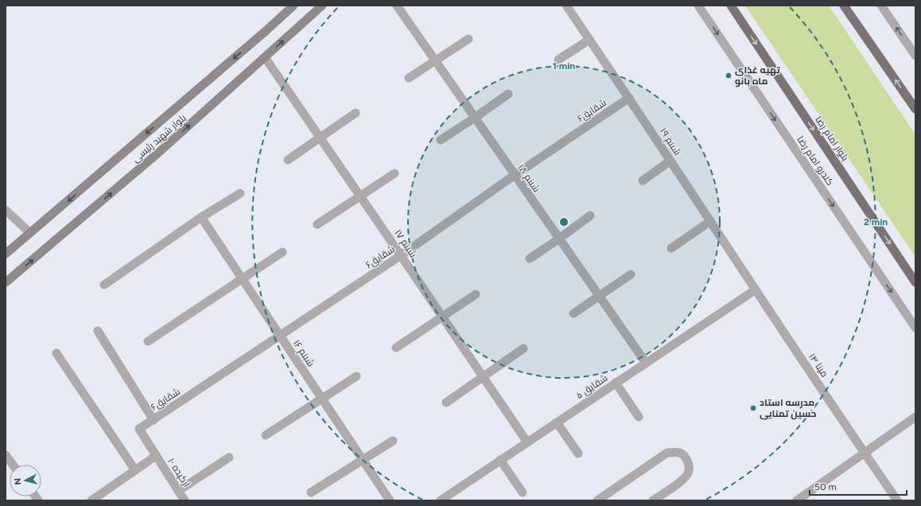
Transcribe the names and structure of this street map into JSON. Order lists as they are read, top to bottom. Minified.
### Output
{"streets":{"main road":["بلوار شهید رئیسی","بلوار امام رضا"],"street":["شقایق۶","شبنم ۱۹","کندرو امام رضا","شبنم ۱۸","شبنم ۱۷","شبنم ۱۶","مینا ۱۴","شقایق ۵","ارکیده ۱۰"]},"crossings":[["شقایق۶","شبنم ۱۹"],["شقایق۶","شبنم ۱۸"],["شقایق۶","شبنم ۱۷"],["شقایق۶","شبنم ۱۶"],["شقایق۶","ارکیده ۱۰"],["بلوار شهید رئیسی","شبنم ۱۷"],["شبنم ۱۹","مینا ۱۴"],["شبنم ۱۹","شقایق ۵"],["شبنم ۱۸","شقایق ۵"],["شبنم ۱۷","شقایق ۵"],["مینا ۱۴","شقایق ۵"]],"one_way":["بلوار امام رضا","کندرو امام رضا"],"places":["تهیه غذای ماه بانو","مدرسه استاد حسین تمنایی"],"scale_bar":"50 m","north":"left","rings":["1 min","2 min"]}
